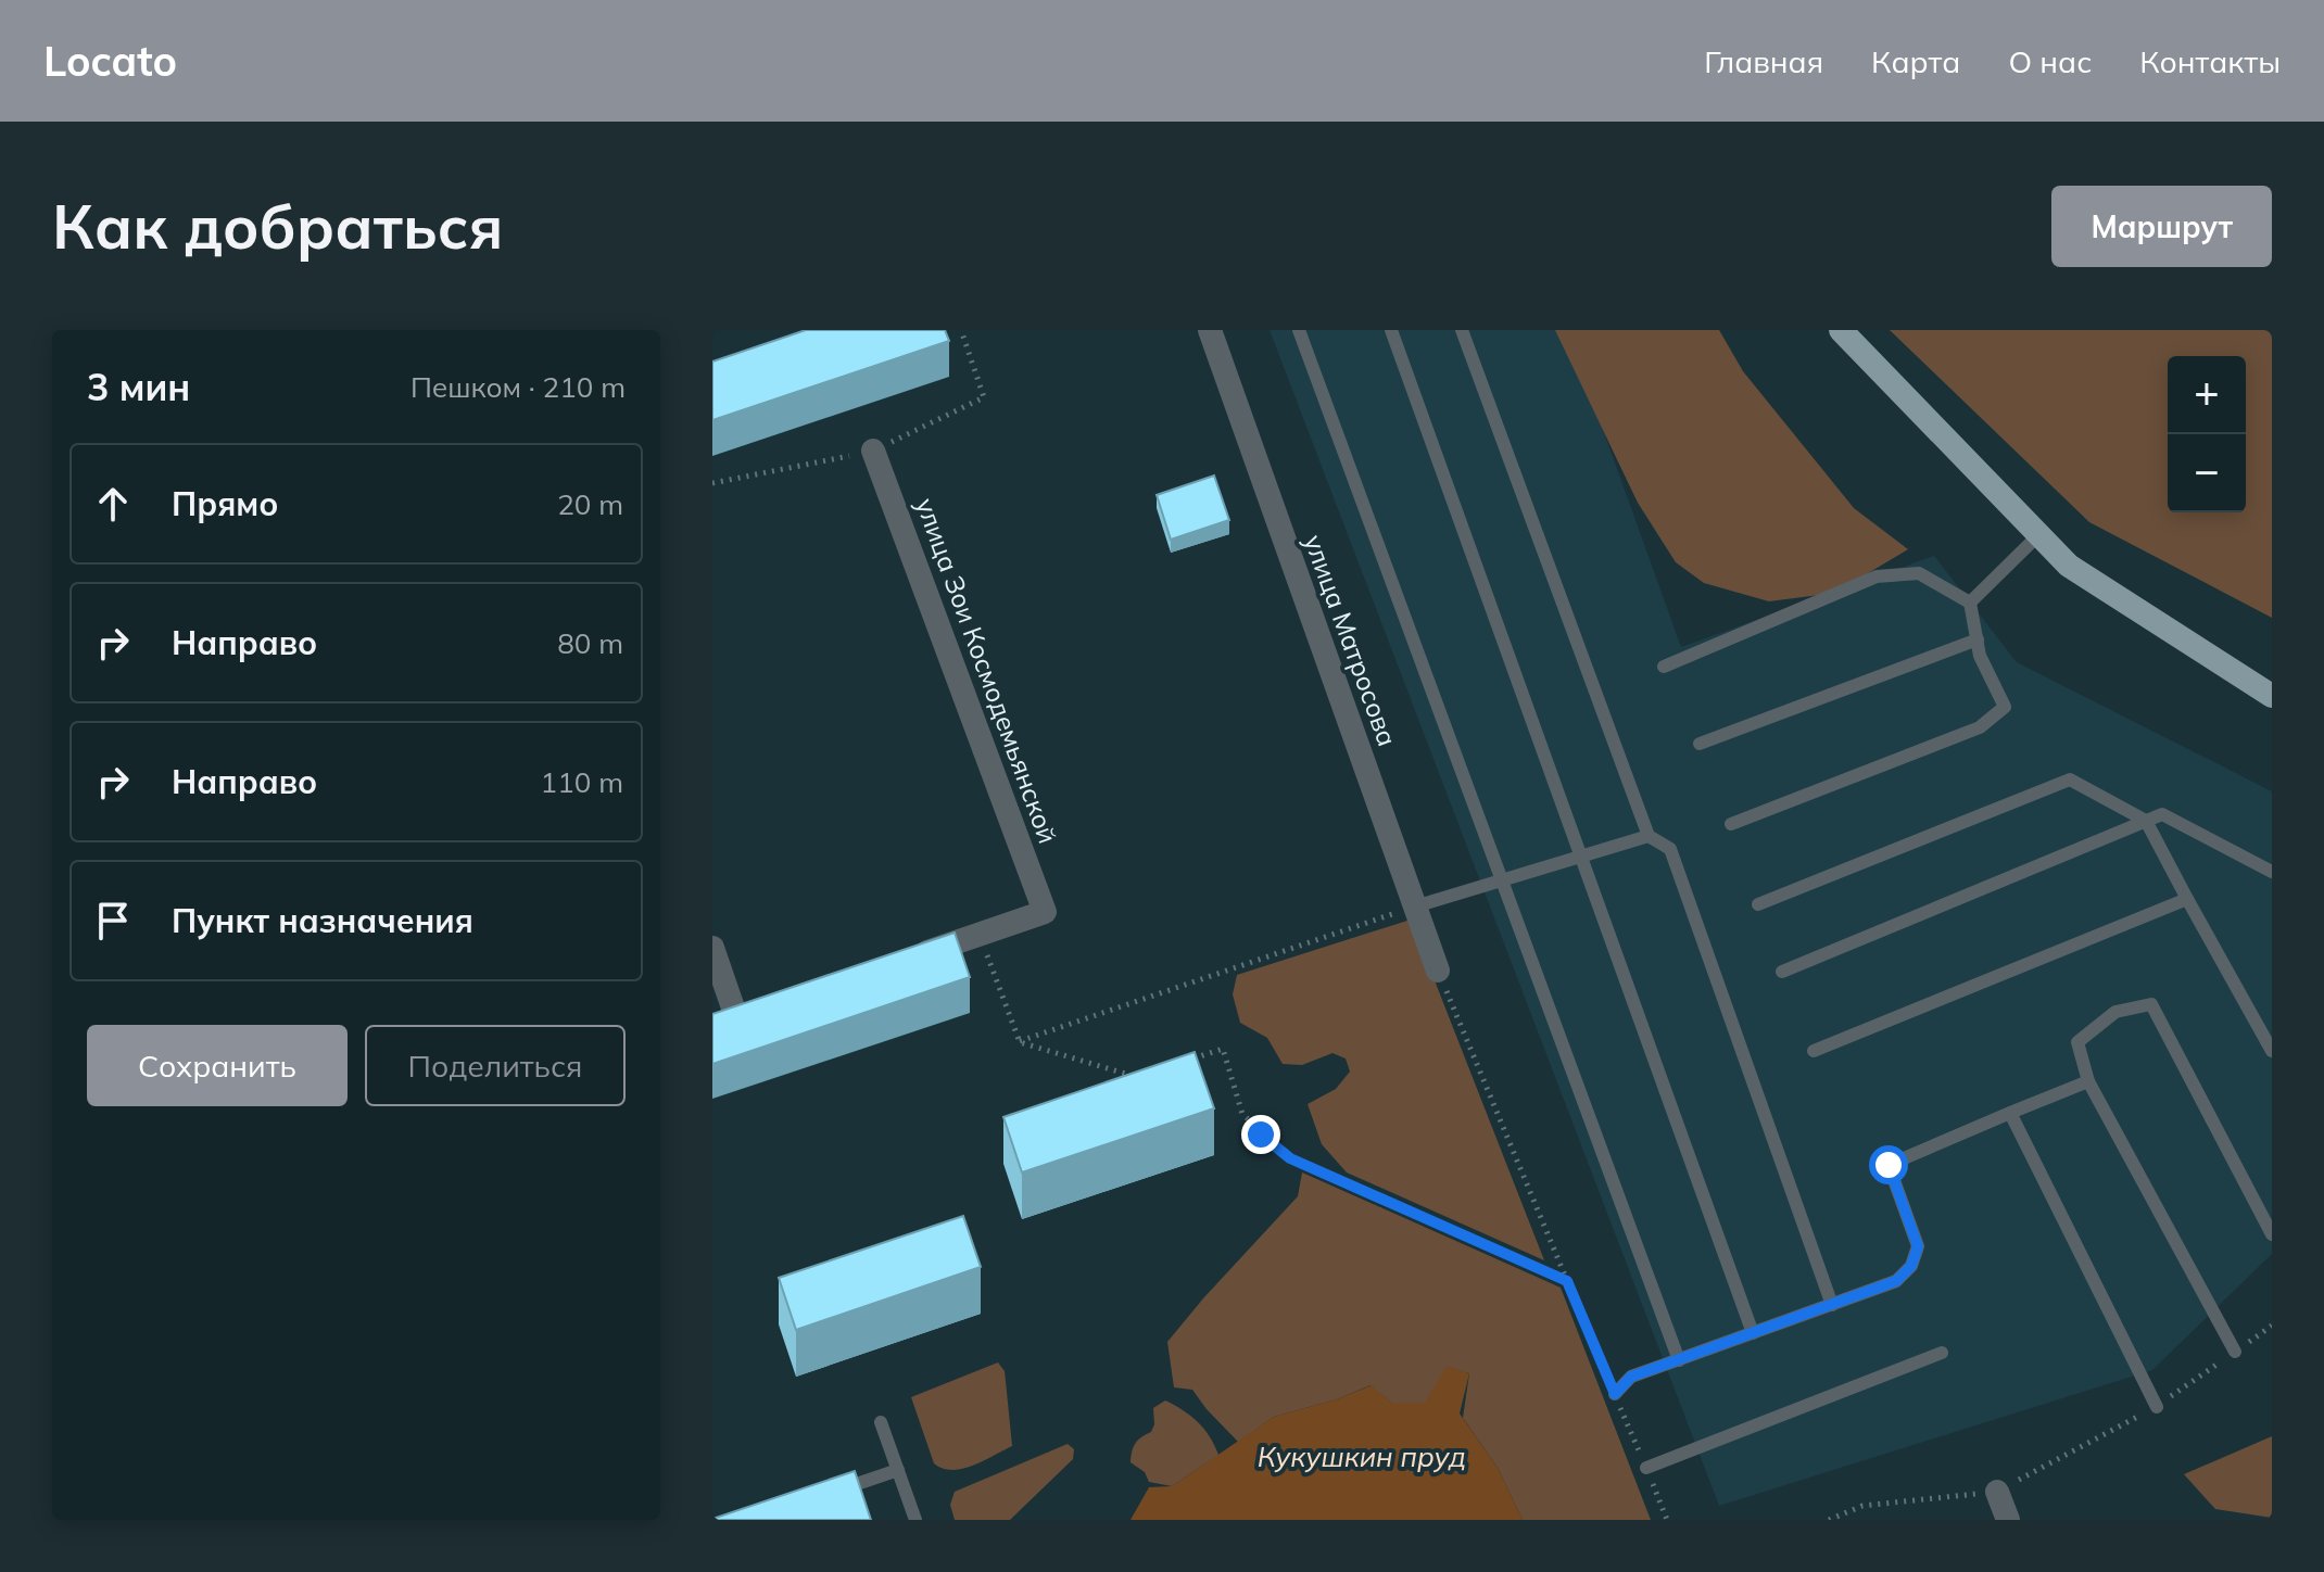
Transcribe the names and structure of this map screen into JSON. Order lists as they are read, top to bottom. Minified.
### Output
{"streets":{"street":["улица Матросова","улица Зои Космодемьянской"]},"water":["Кукушкин пруд"],"page":{"header":"Locato","nav":["Главная","Карта","О нас","Контакты"],"buttons":["Маршрут",["Сохранить","Поделиться"]],"title":"Как добраться","heading":["3 мин","Пешком · 210 m"],"map_buttons":["+","−"],"list":[["Прямо","20 m"],["Направо","80 m"],["Направо","110 m"],"Пункт назначения"]}}
